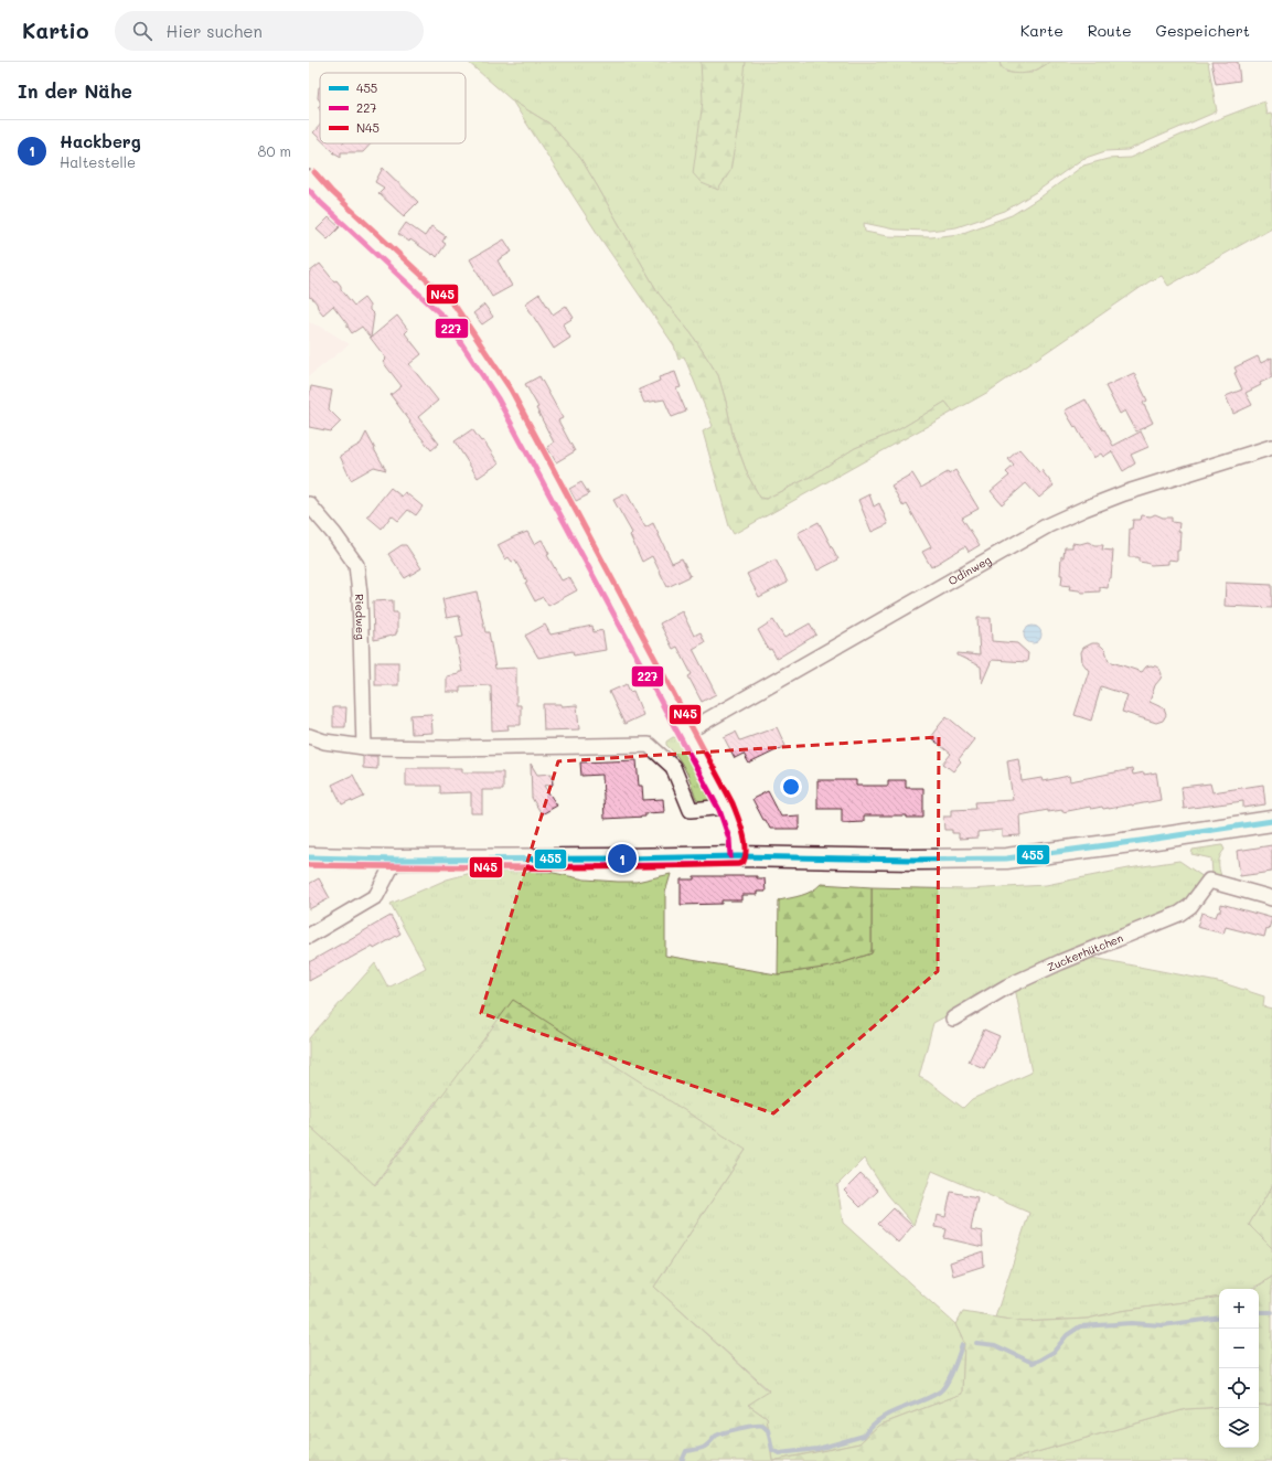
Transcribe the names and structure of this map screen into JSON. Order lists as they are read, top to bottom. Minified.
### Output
{"streets":{"street":["Odinweg","Riedweg","Zuckerhütchen"]},"lines":["transit line N45","transit line 227","transit line 455"],"legend":["455","227","N45"],"page":{"header":"Kartio","search":"Hier suchen","nav":["Karte","Route","Gespeichert"],"heading":"In der Nähe","list":[{"mark":"1","name":"Hackberg","note":"Haltestelle","value":"80 m"}],"pins":"1","map_buttons":["+","−"]}}
